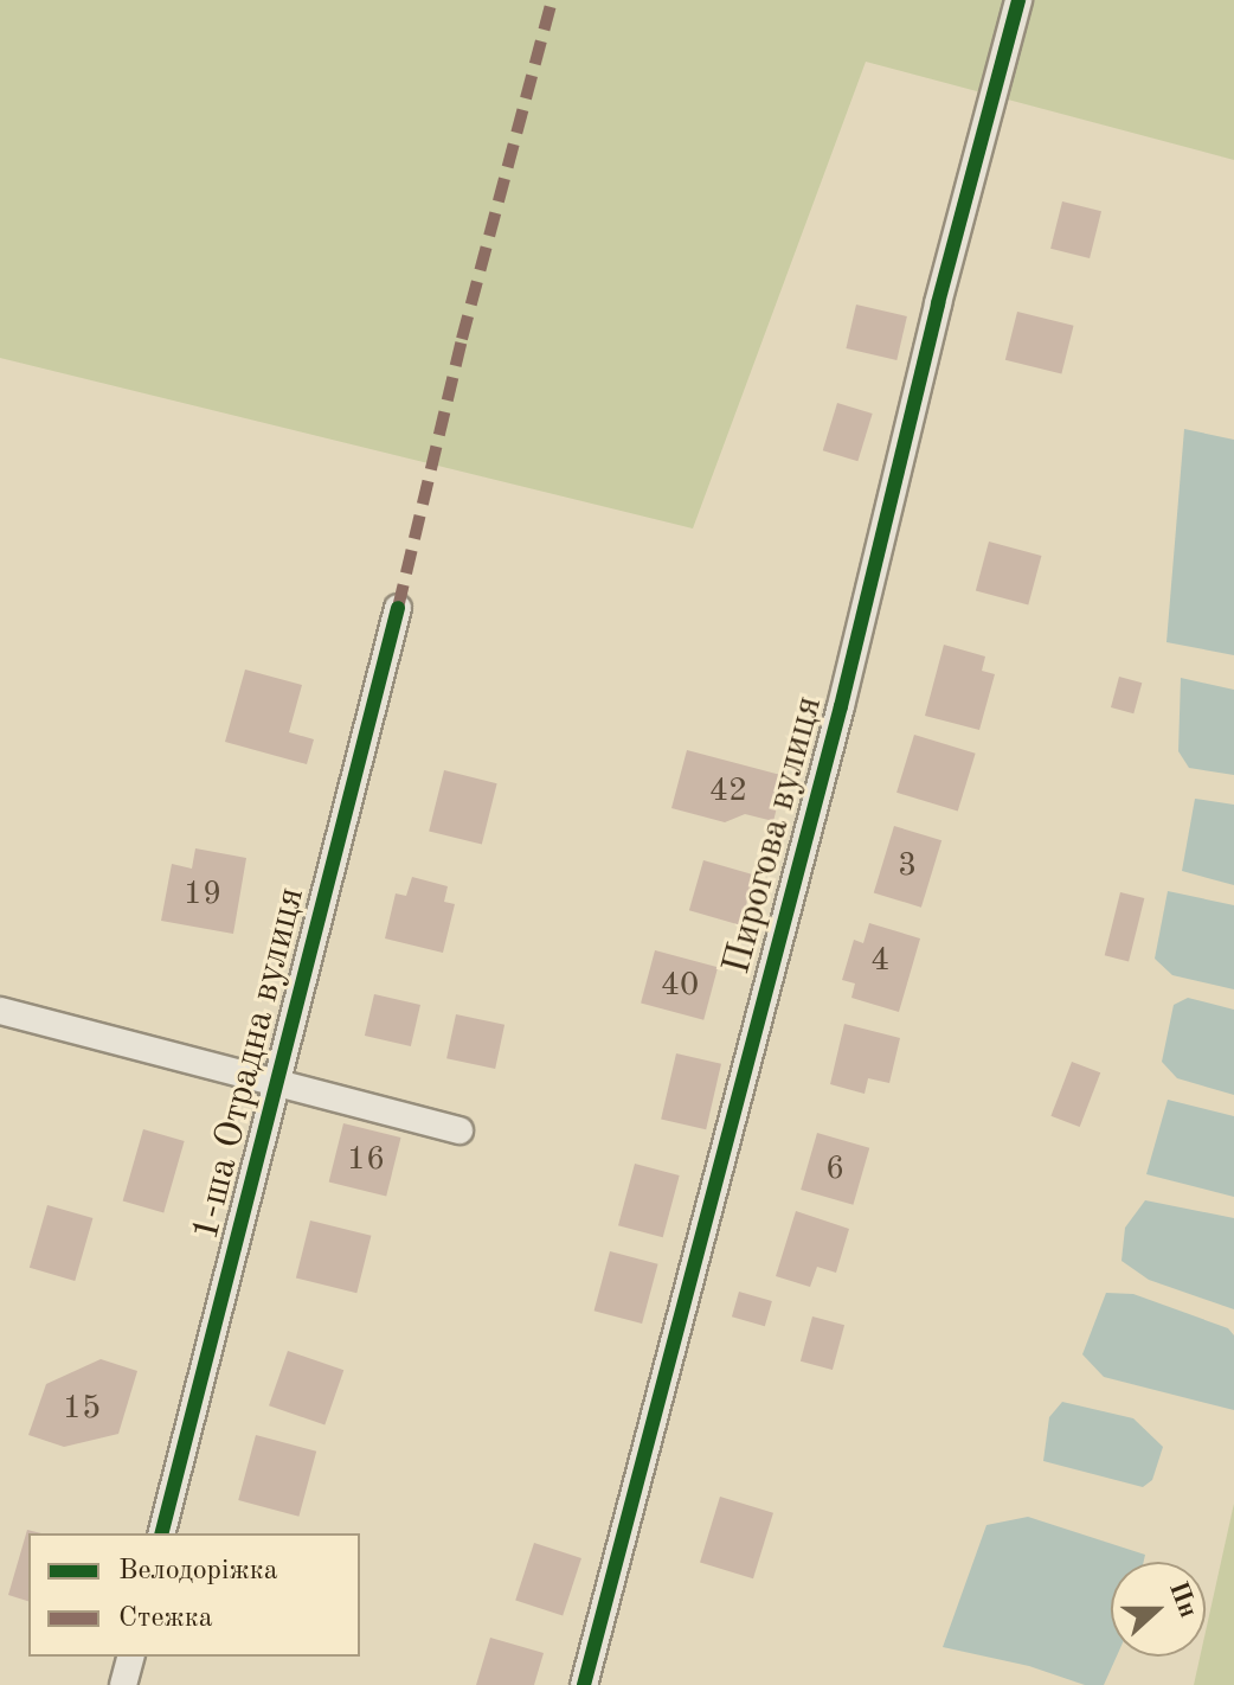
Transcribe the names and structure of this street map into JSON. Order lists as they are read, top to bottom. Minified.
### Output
{"streets":{"street":["Пирогова вулиця","1-ша Отрадна вулиця"]},"house_numbers":["42","3","19","4","40","16","6","15"],"legend":["Велодоріжка","Стежка"],"north":"right"}
